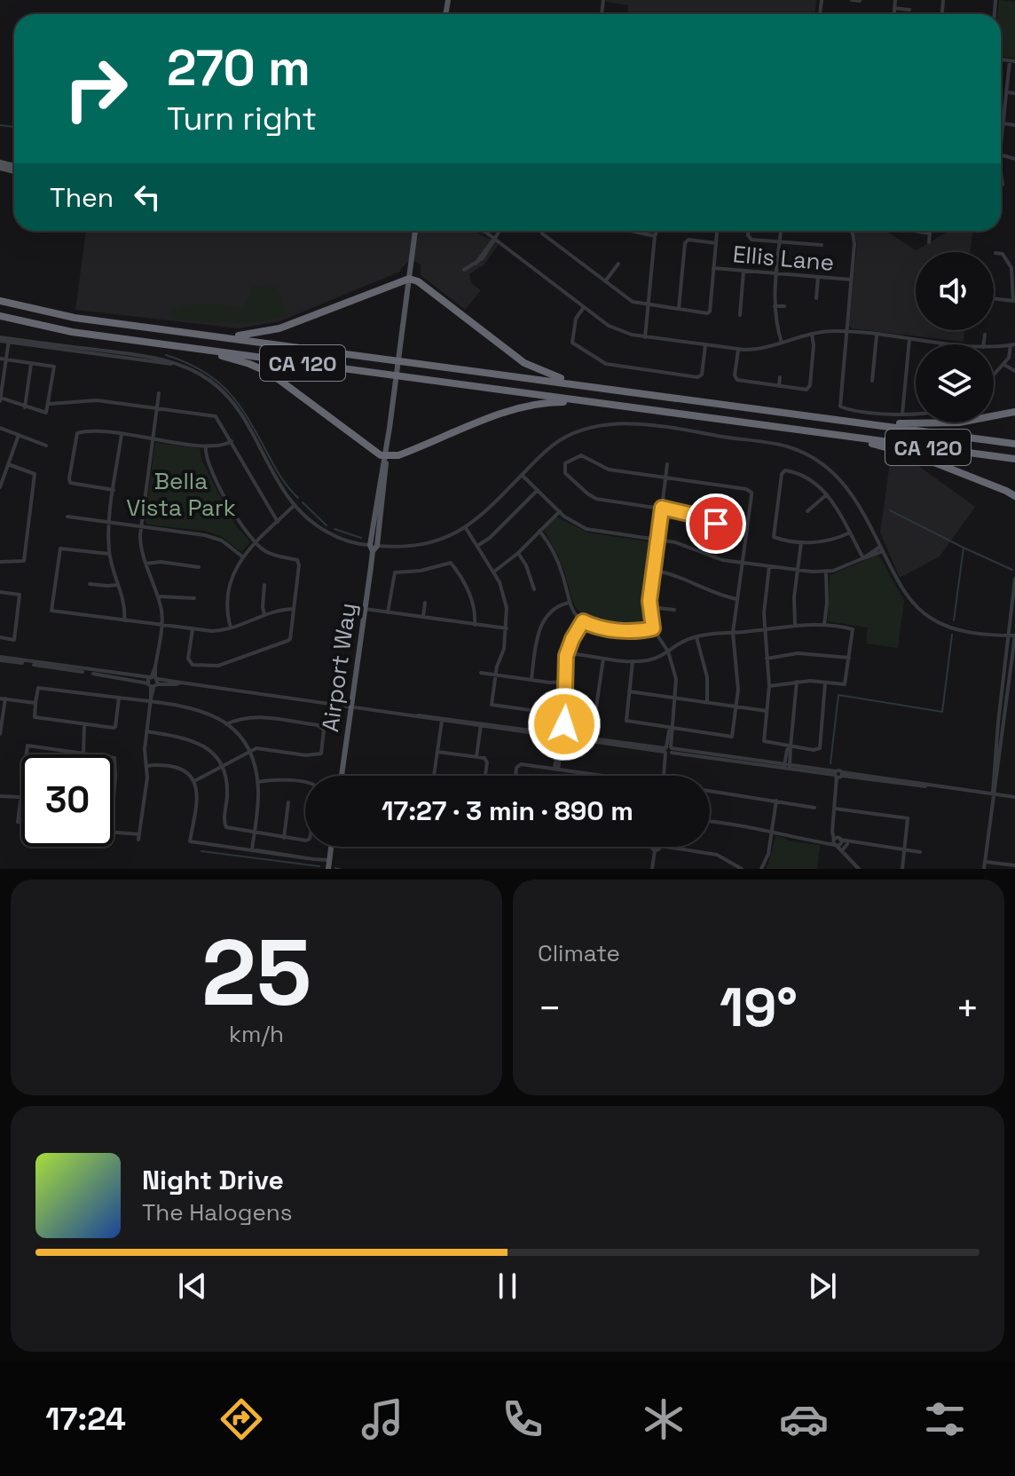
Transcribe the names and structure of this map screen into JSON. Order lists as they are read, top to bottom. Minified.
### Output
{"streets":{"highway":["CA 120"],"main road":["Airport Way"],"street":["Ellis Lane"]},"parks":["Bella Vista Park"],"page":{"turn":["270 m","Turn right"],"then":"Then","limit":"30","trip":"17:27 · 3 min · 890 m","tile":[["25","km/h"],"Climate"],"heat":["−","19°","+"],"song":["Night Drive","The Halogens"],"tabs":"17:24"}}
